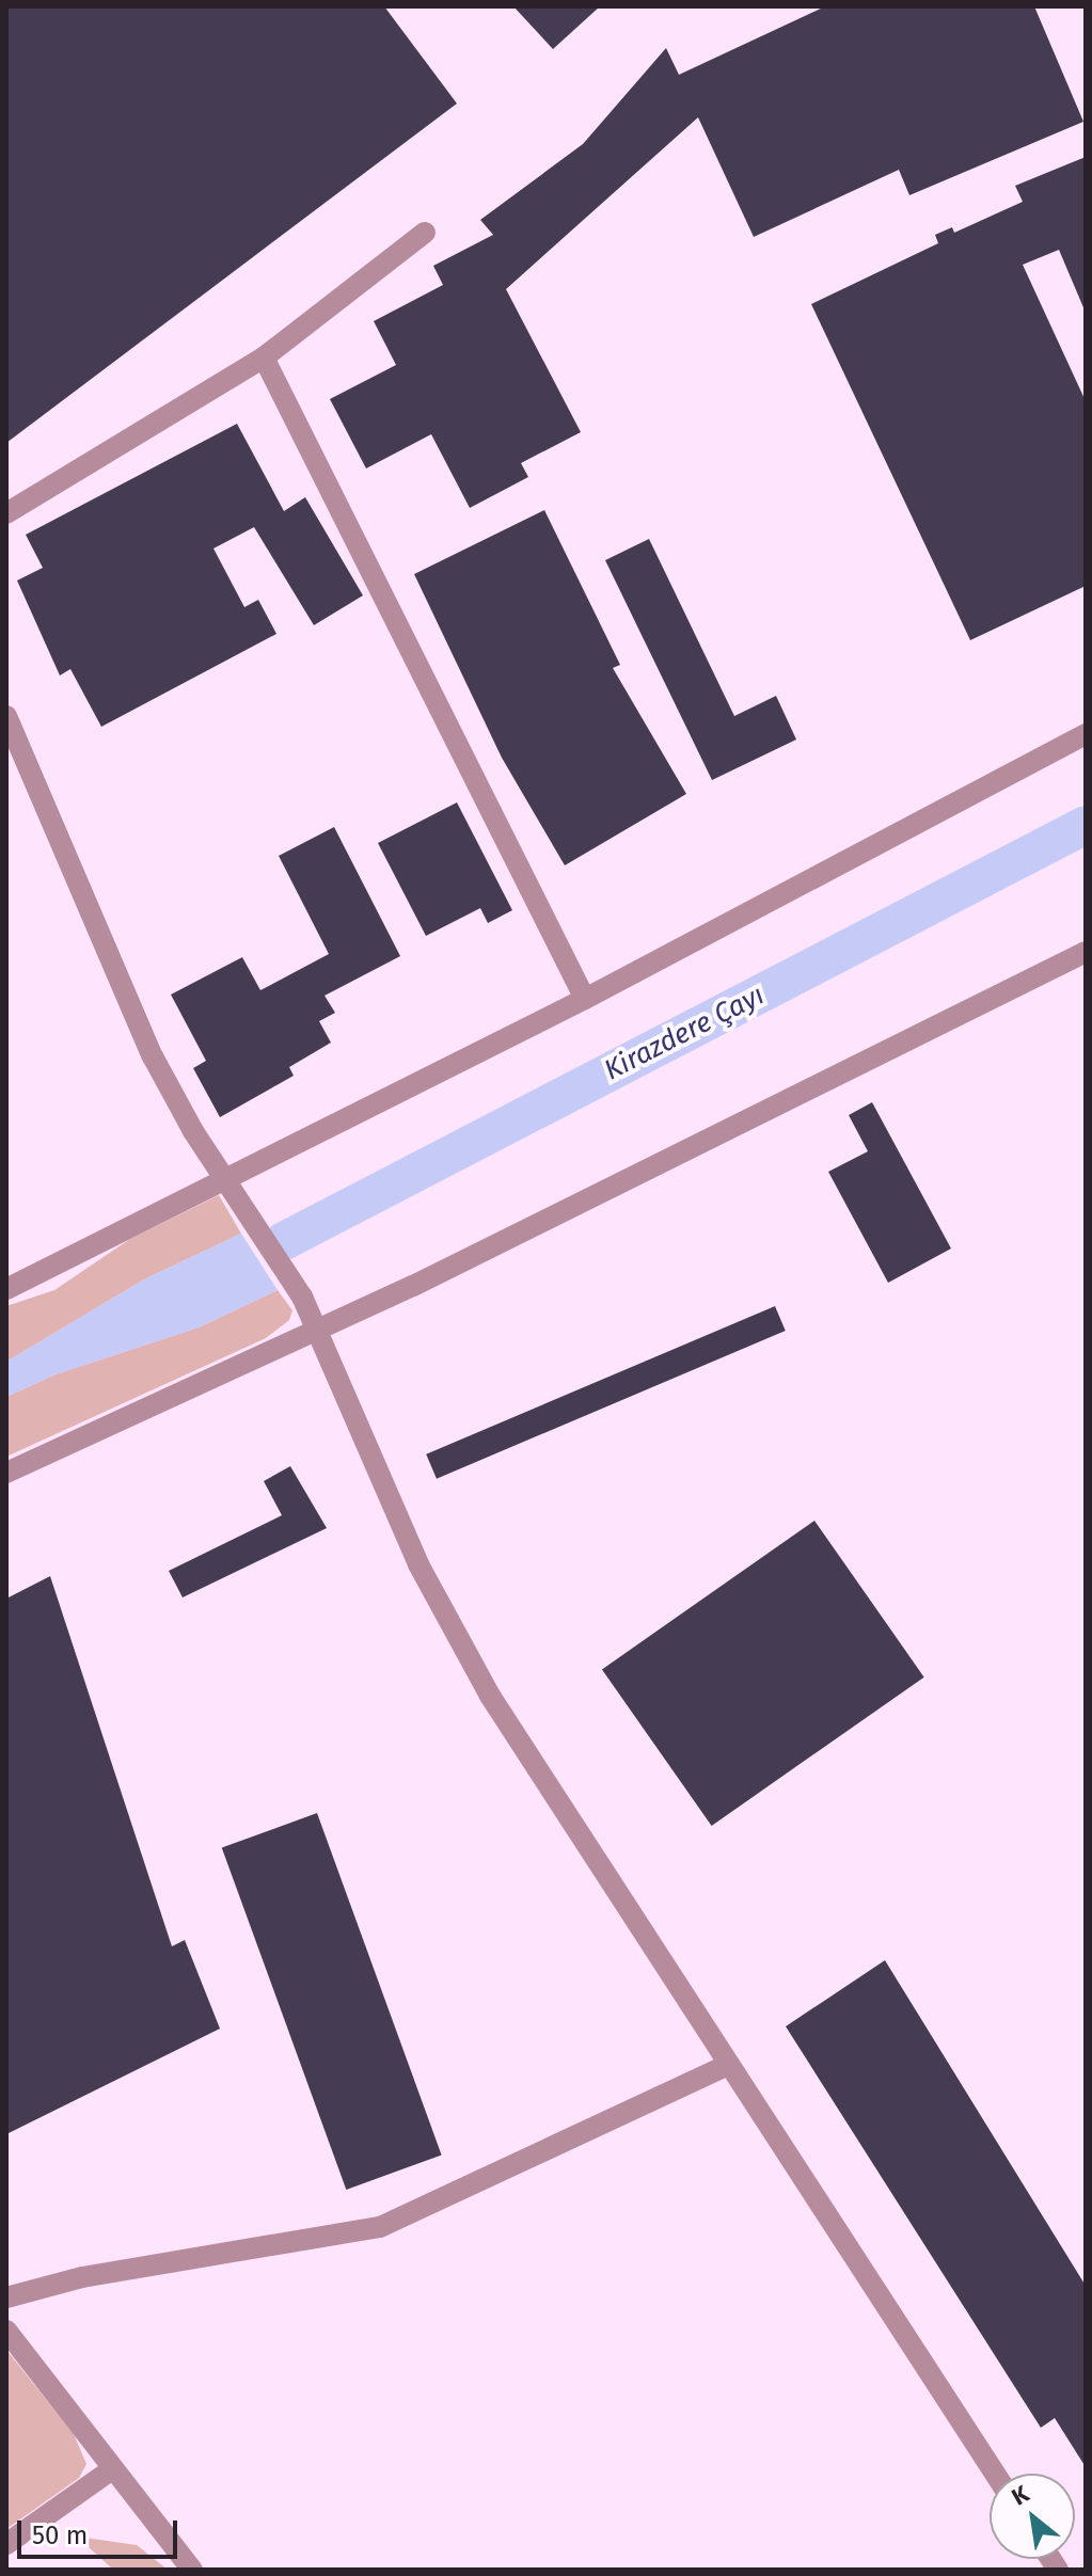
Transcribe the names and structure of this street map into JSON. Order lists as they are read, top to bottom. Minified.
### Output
{"water":["Kirazdere Çayı"],"scale_bar":"50 m","north":"top left"}
